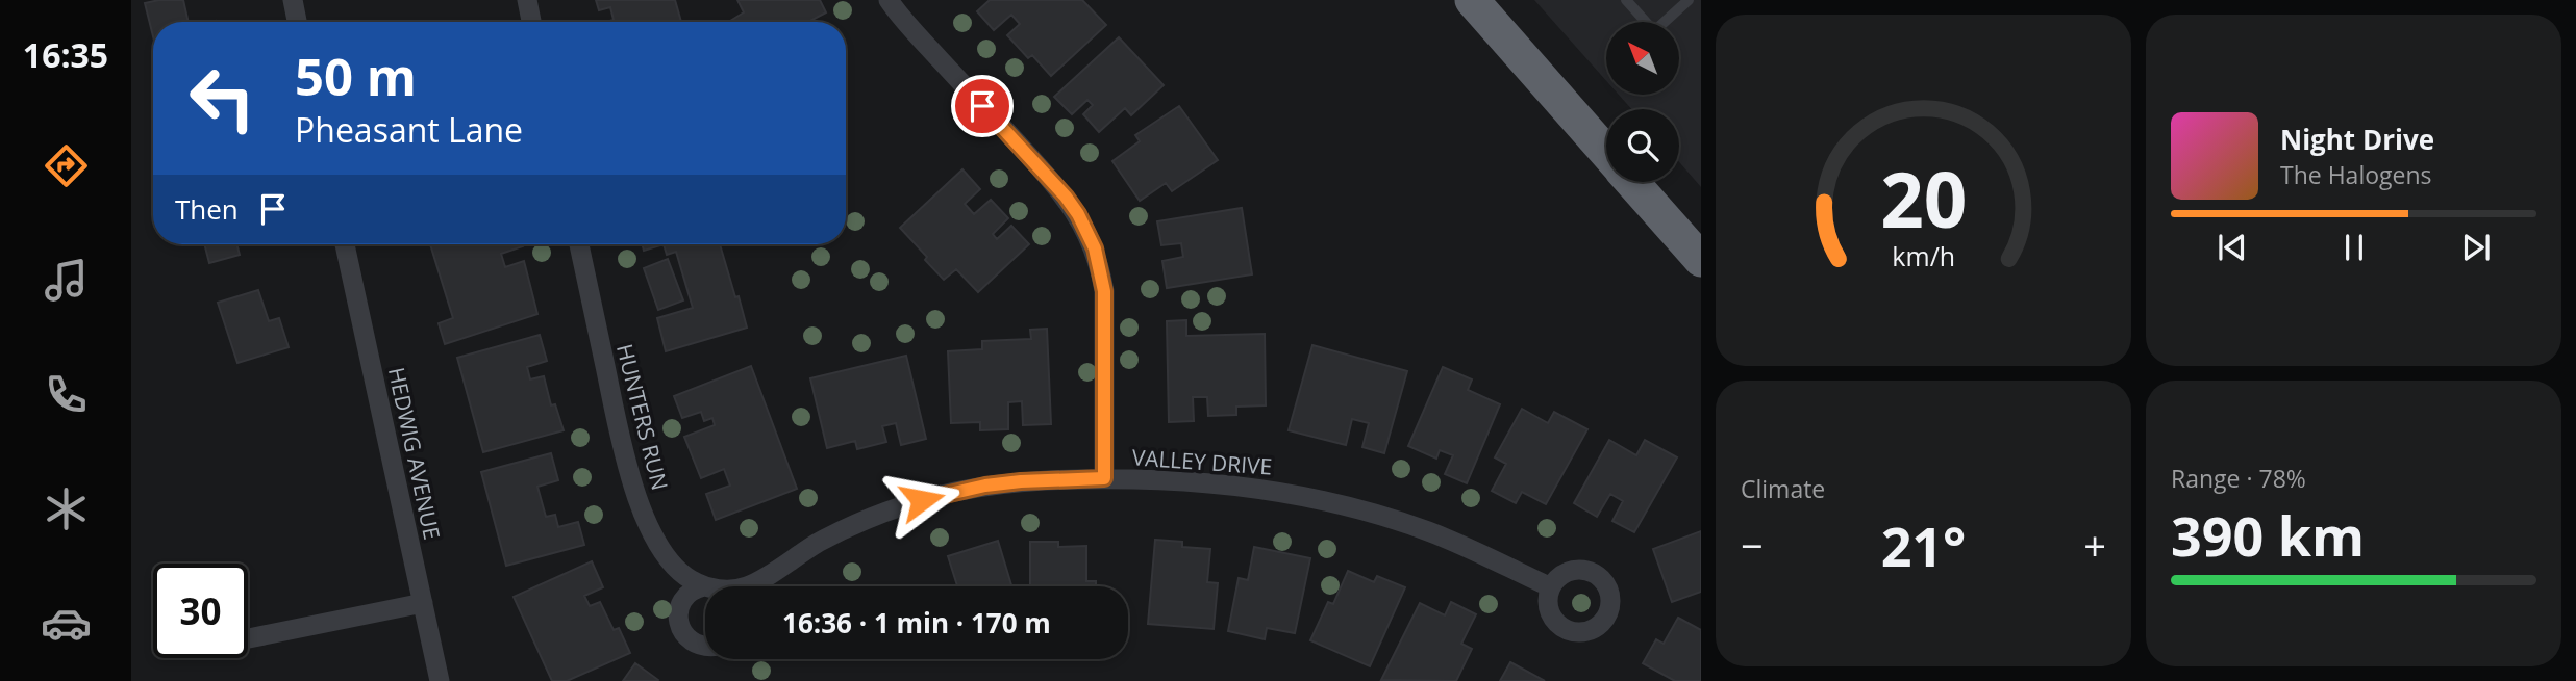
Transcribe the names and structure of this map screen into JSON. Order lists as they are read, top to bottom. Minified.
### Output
{"streets":{"street":["HUNTERS RUN","HEDWIG AVENUE","VALLEY DRIVE"]},"north":"top left","page":{"tabs":"16:35","turn":["50 m","Pheasant Lane"],"song":["Night Drive","The Halogens"],"then":"Then","tile":["Climate",["Range · 78%","390 km"]],"heat":["−","21°","+"],"limit":"30","trip":"16:36 · 1 min · 170 m","gauge":["20","km/h"]}}
